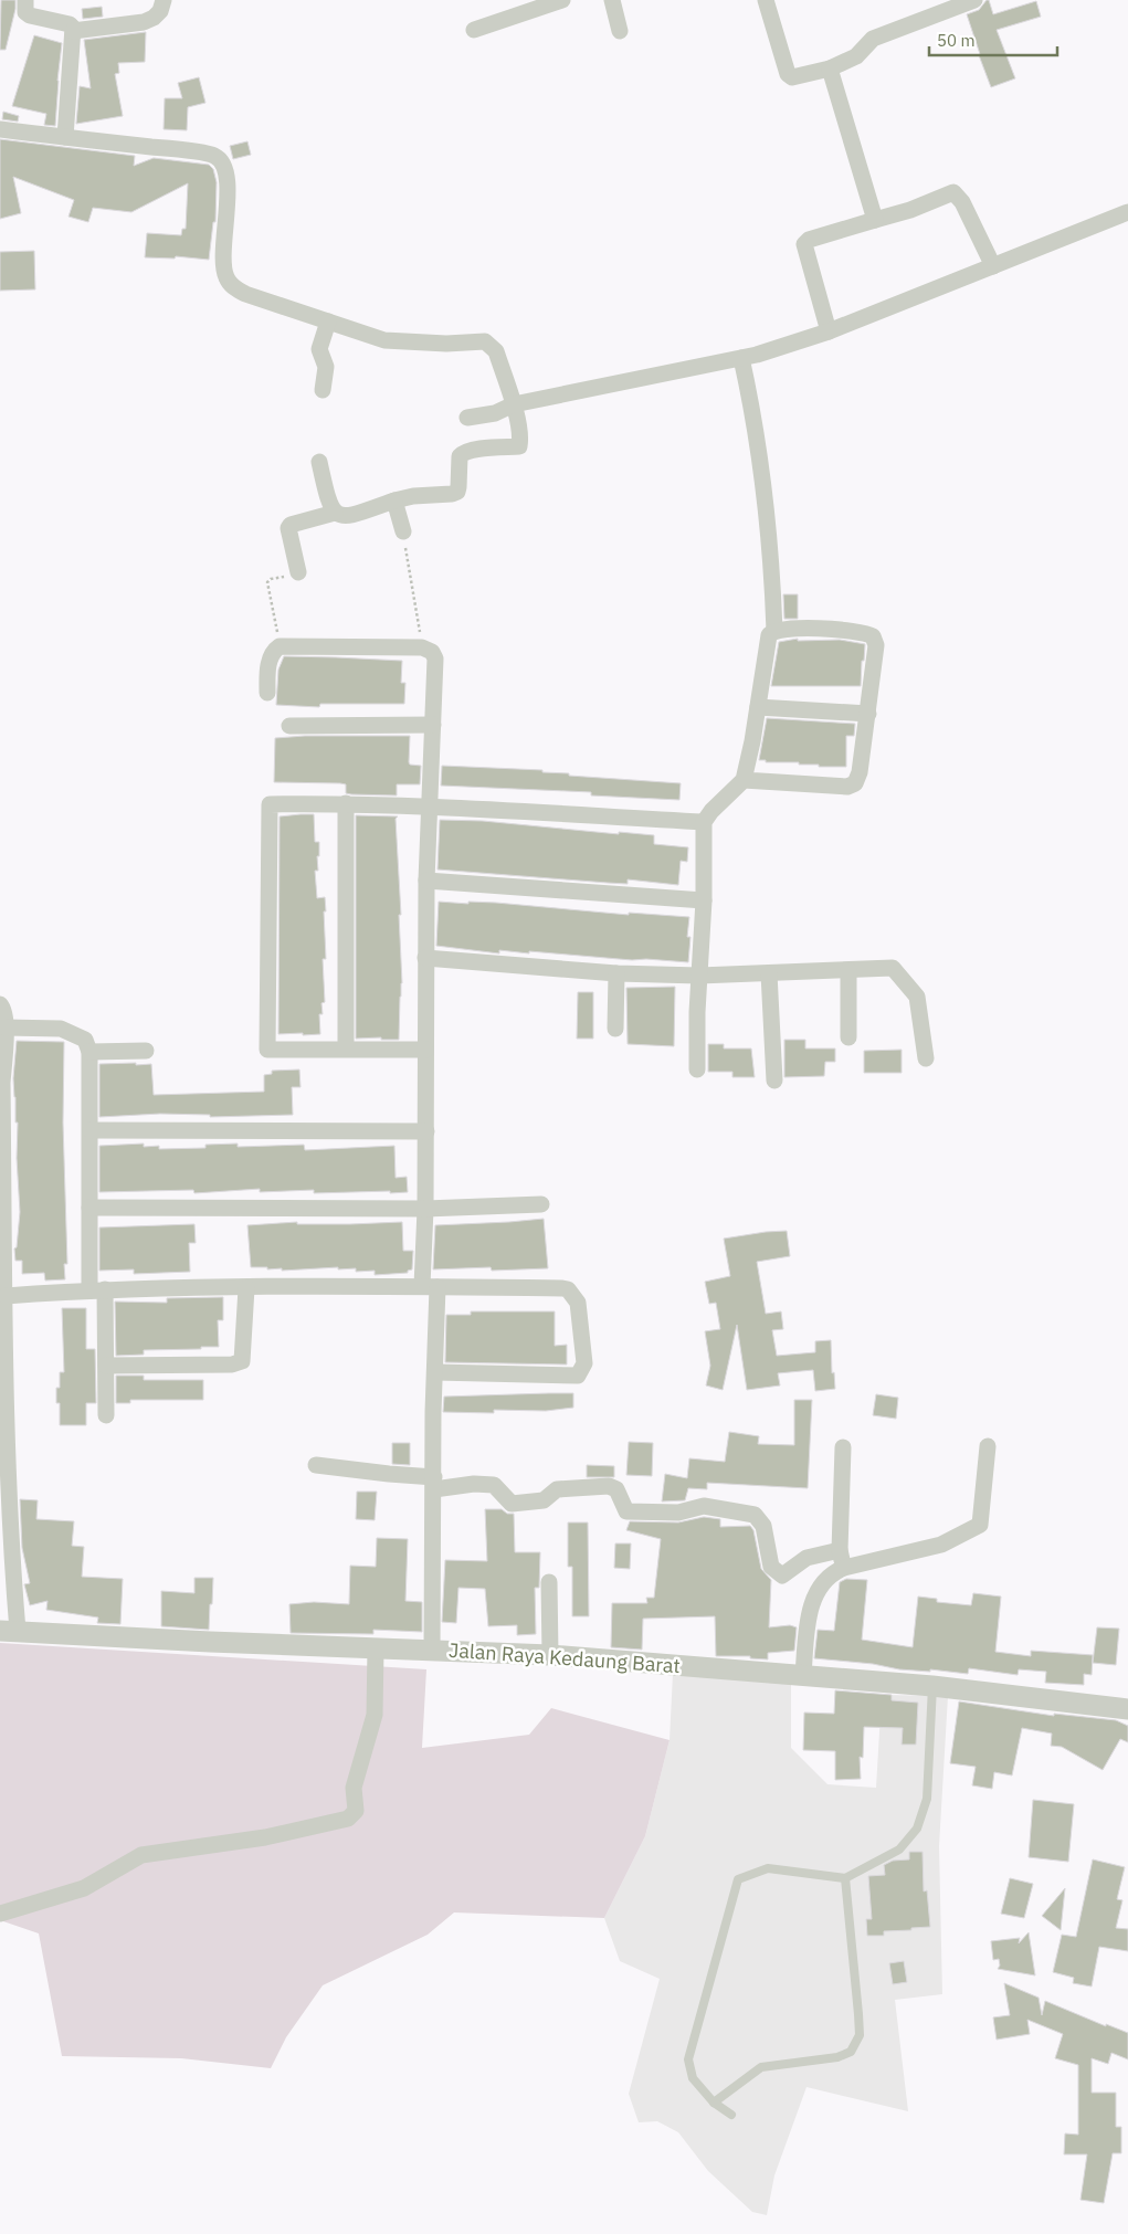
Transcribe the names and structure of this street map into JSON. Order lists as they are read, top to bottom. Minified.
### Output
{"streets":{"street":["Jalan Raya Kedaung Barat"]},"scale_bar":"50 m"}
